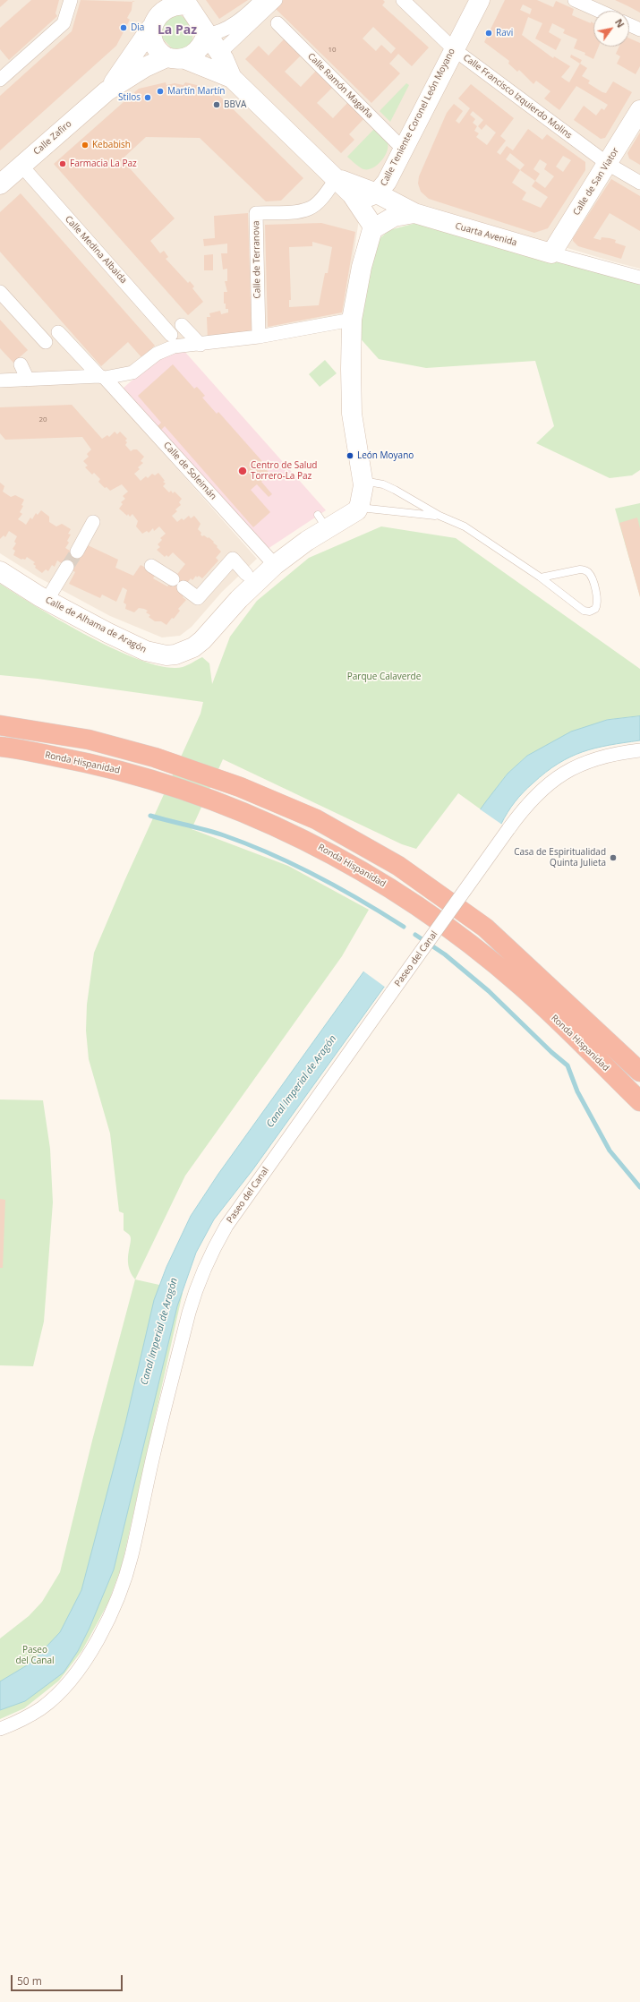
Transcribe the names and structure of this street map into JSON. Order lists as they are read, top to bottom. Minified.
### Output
{"streets":{"highway":["Ronda Hispanidad"],"street":["Calle Ramón Magaña","Calle Francisco Izquierdo Molins","Calle Teniente Coronel León Moyano","Calle Zafiro","Calle de San Viator","Cuarta Avenida","Calle Medina Albaida","Calle de Terranova","Calle de Soleimán","Calle de Alhama de Aragón","Paseo del Canal"]},"crossings":[["Calle Ramón Magaña","Calle Teniente Coronel León Moyano"],["Calle Francisco Izquierdo Molins","Calle Teniente Coronel León Moyano"],["Calle Francisco Izquierdo Molins","Calle de San Viator"],["Calle Teniente Coronel León Moyano","Cuarta Avenida"],["Calle Zafiro","Cuarta Avenida"],["Calle Zafiro","Calle Medina Albaida"],["Calle de San Viator","Cuarta Avenida"],["Cuarta Avenida","Calle de Terranova"],["Calle de Soleimán","Calle de Alhama de Aragón"]],"districts":["La Paz"],"water":["Canal Imperial de Aragón"],"parks":["Parque Calaverde","Paseo del Canal"],"places":["Dia","Ravi","Martín Martín","Stilos","BBVA","Kebabish","Farmacia La Paz","León Moyano","Centro de Salud Torrero-La Paz","Casa de Espiritualidad Quinta Julieta"],"house_numbers":["10","20"],"scale_bar":"50 m","north":"top right"}
